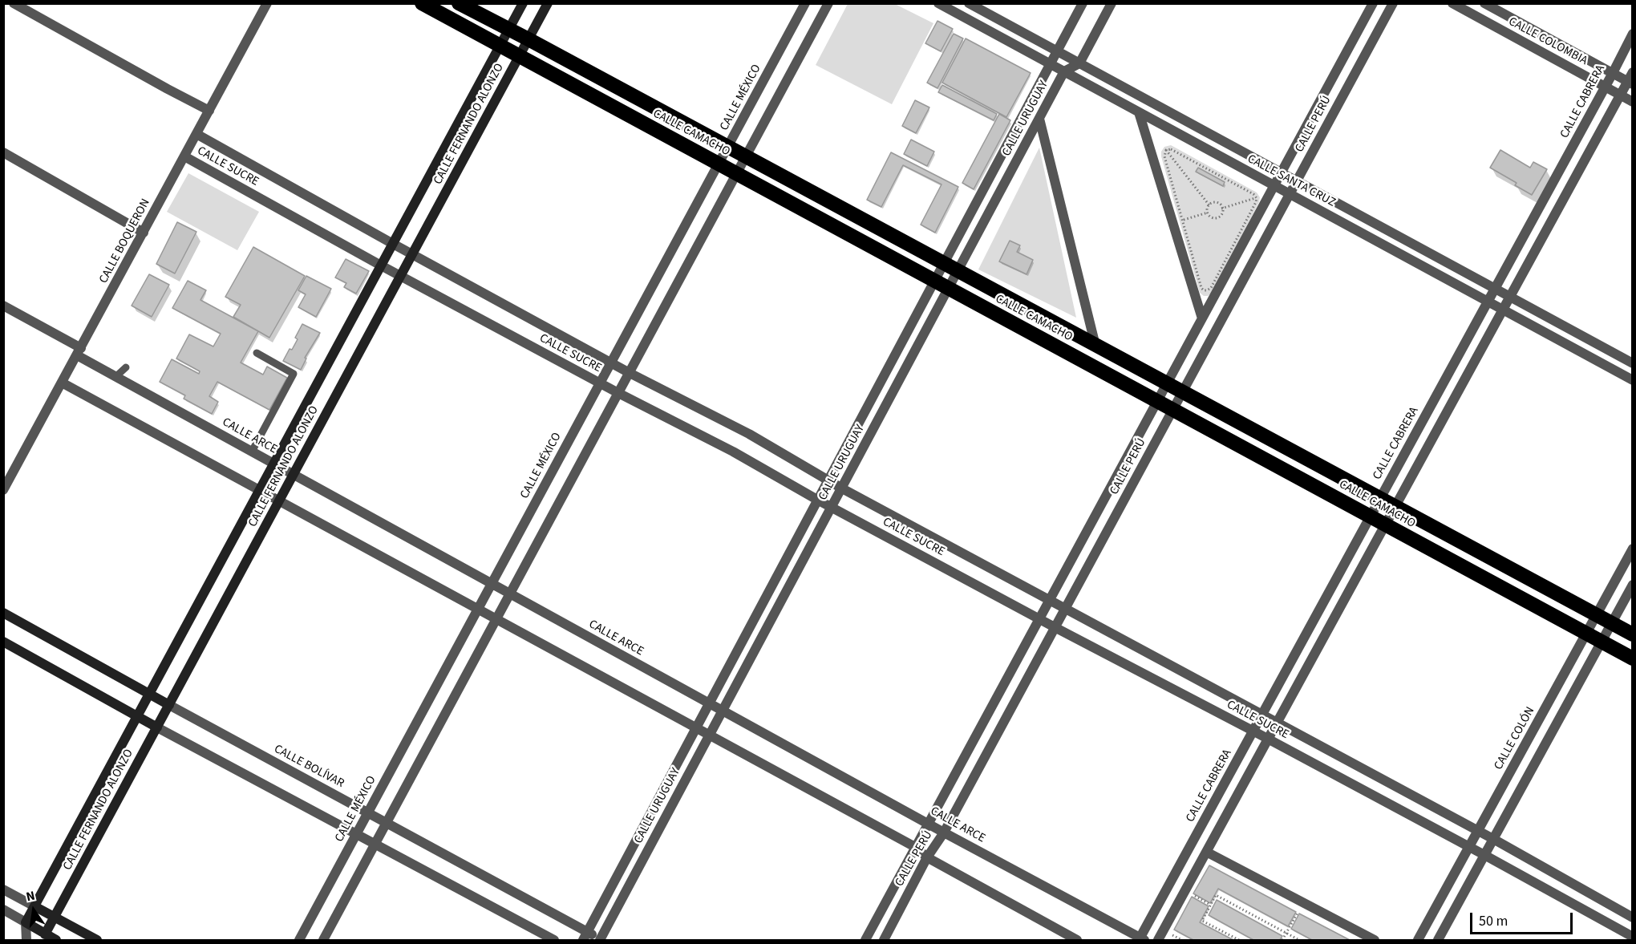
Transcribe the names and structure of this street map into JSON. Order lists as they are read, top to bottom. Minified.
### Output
{"streets":{"highway":["CALLE CAMACHO"],"main road":["CALLE FERNANDO ALONZO","CALLE BOLÍVAR"],"street":["CALLE COLOMBIA","CALLE MÉXICO","CALLE CABRERA","CALLE URUGUAY","CALLE PERÚ","CALLE SUCRE","CALLE SANTA CRUZ","CALLE BOQUERON","CALLE ARCE","CALLE COLÓN"]},"crossings":[["CALLE COLOMBIA","CALLE CABRERA"],["CALLE MÉXICO","CALLE CAMACHO"],["CALLE MÉXICO","CALLE SUCRE"],["CALLE MÉXICO","CALLE ARCE"],["CALLE MÉXICO","CALLE BOLÍVAR"],["CALLE CABRERA","CALLE CAMACHO"],["CALLE CABRERA","CALLE SUCRE"],["CALLE CABRERA","CALLE SANTA CRUZ"],["CALLE CABRERA","CALLE ARCE"],["CALLE URUGUAY","CALLE CAMACHO"],["CALLE URUGUAY","CALLE SUCRE"],["CALLE URUGUAY","CALLE SANTA CRUZ"],["CALLE URUGUAY","CALLE ARCE"],["CALLE URUGUAY","CALLE BOLÍVAR"],["CALLE FERNANDO ALONZO","CALLE CAMACHO"],["CALLE FERNANDO ALONZO","CALLE SUCRE"],["CALLE FERNANDO ALONZO","CALLE ARCE"],["CALLE FERNANDO ALONZO","CALLE BOLÍVAR"],["CALLE PERÚ","CALLE CAMACHO"],["CALLE PERÚ","CALLE SUCRE"],["CALLE PERÚ","CALLE SANTA CRUZ"],["CALLE PERÚ","CALLE ARCE"],["CALLE CAMACHO","CALLE COLÓN"],["CALLE SUCRE","CALLE BOQUERON"],["CALLE SUCRE","CALLE COLÓN"],["CALLE BOQUERON","CALLE ARCE"]],"scale_bar":"50 m","north":"top"}
